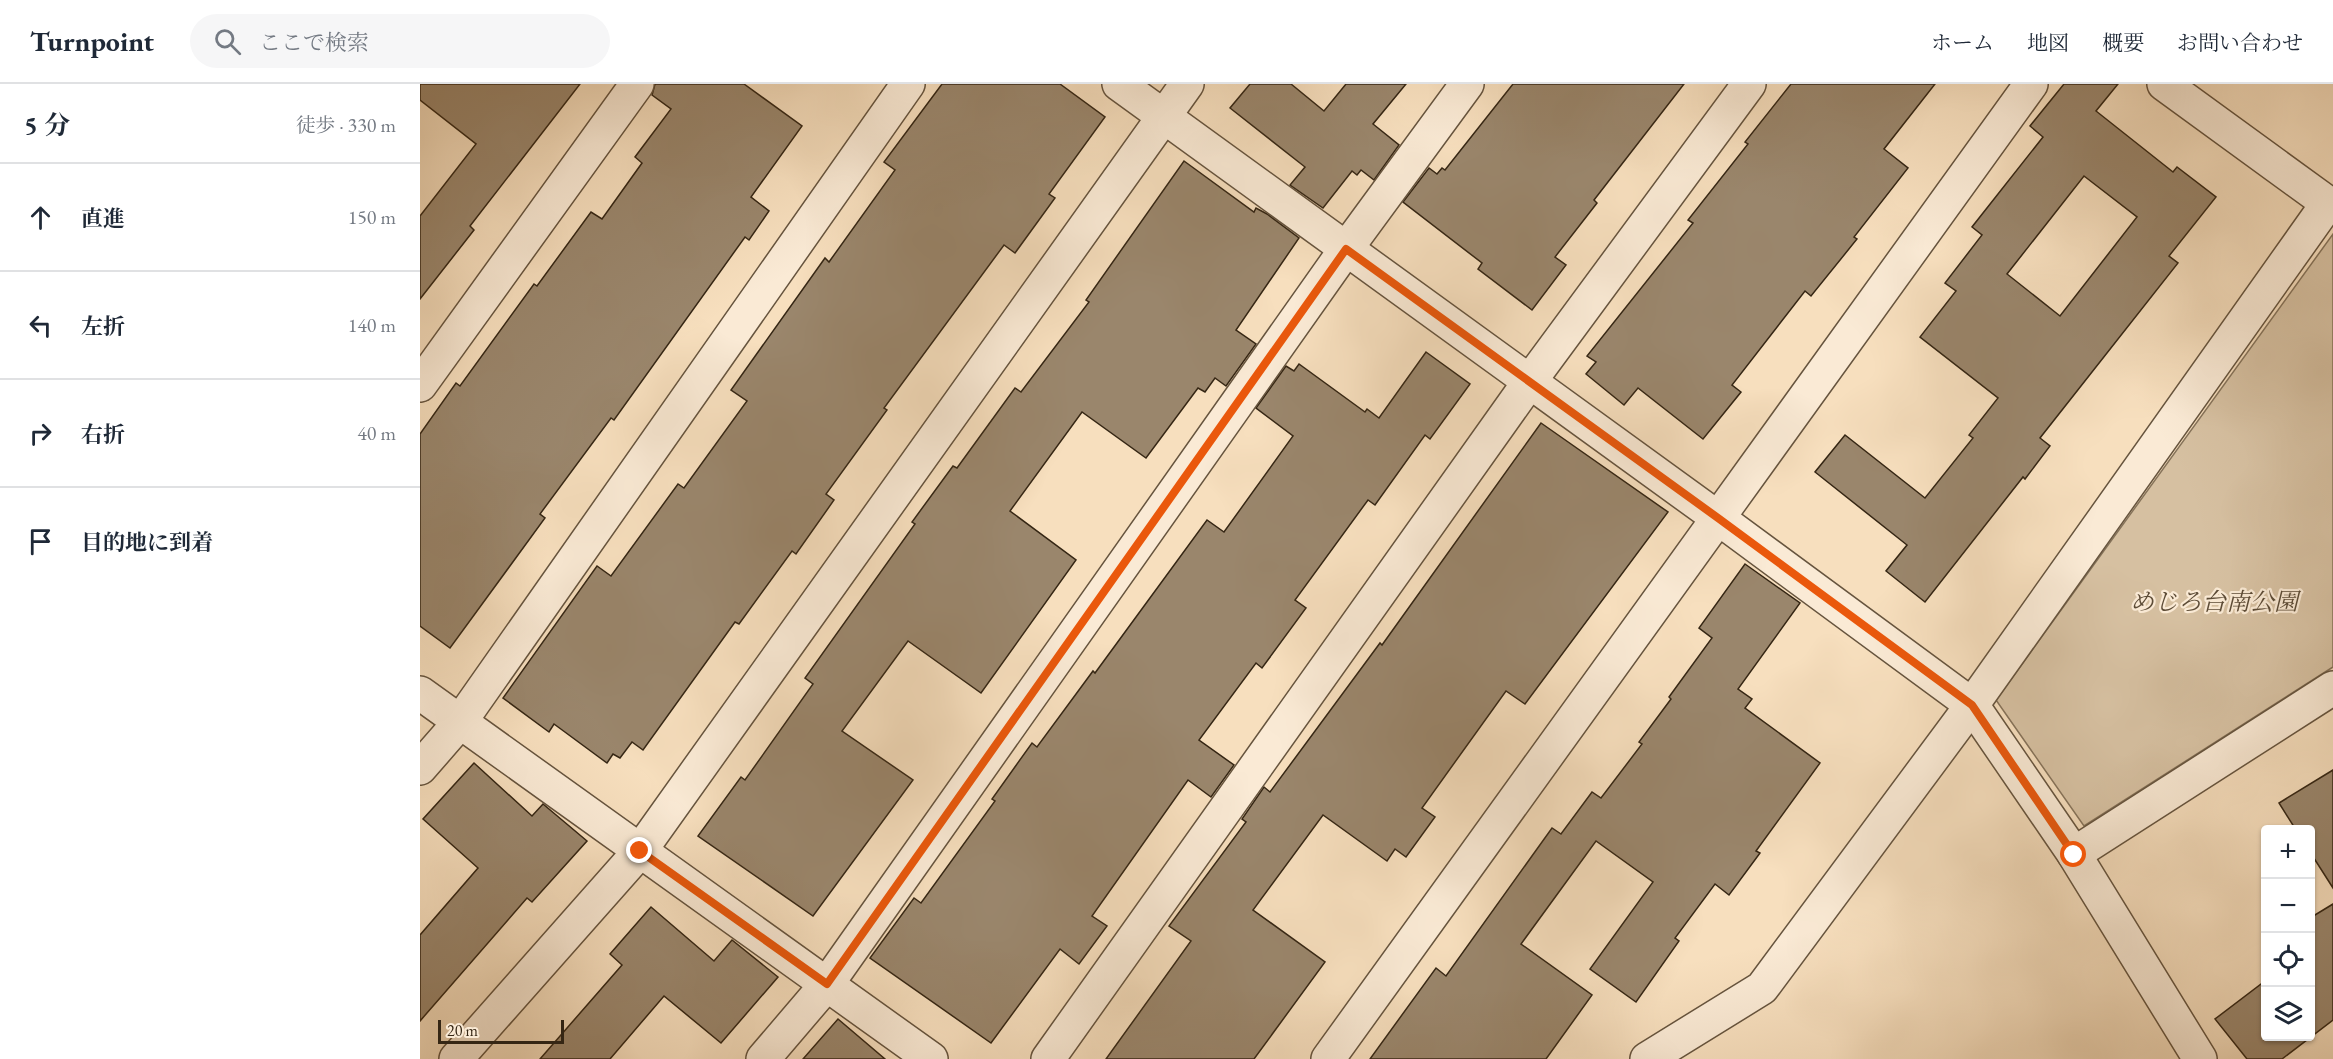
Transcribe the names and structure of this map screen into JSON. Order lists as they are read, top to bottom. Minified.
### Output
{"parks":["めじろ台南公園"],"scale_bar":"20 m","page":{"header":"Turnpoint","search":"ここで検索","nav":["ホーム","地図","概要","お問い合わせ"],"heading":["5 分","徒歩 · 330 m"],"list":[["直進","150 m"],["左折","140 m"],["右折","40 m"],"目的地に到着"],"map_buttons":["+","−"],"scale":"20 m"}}
